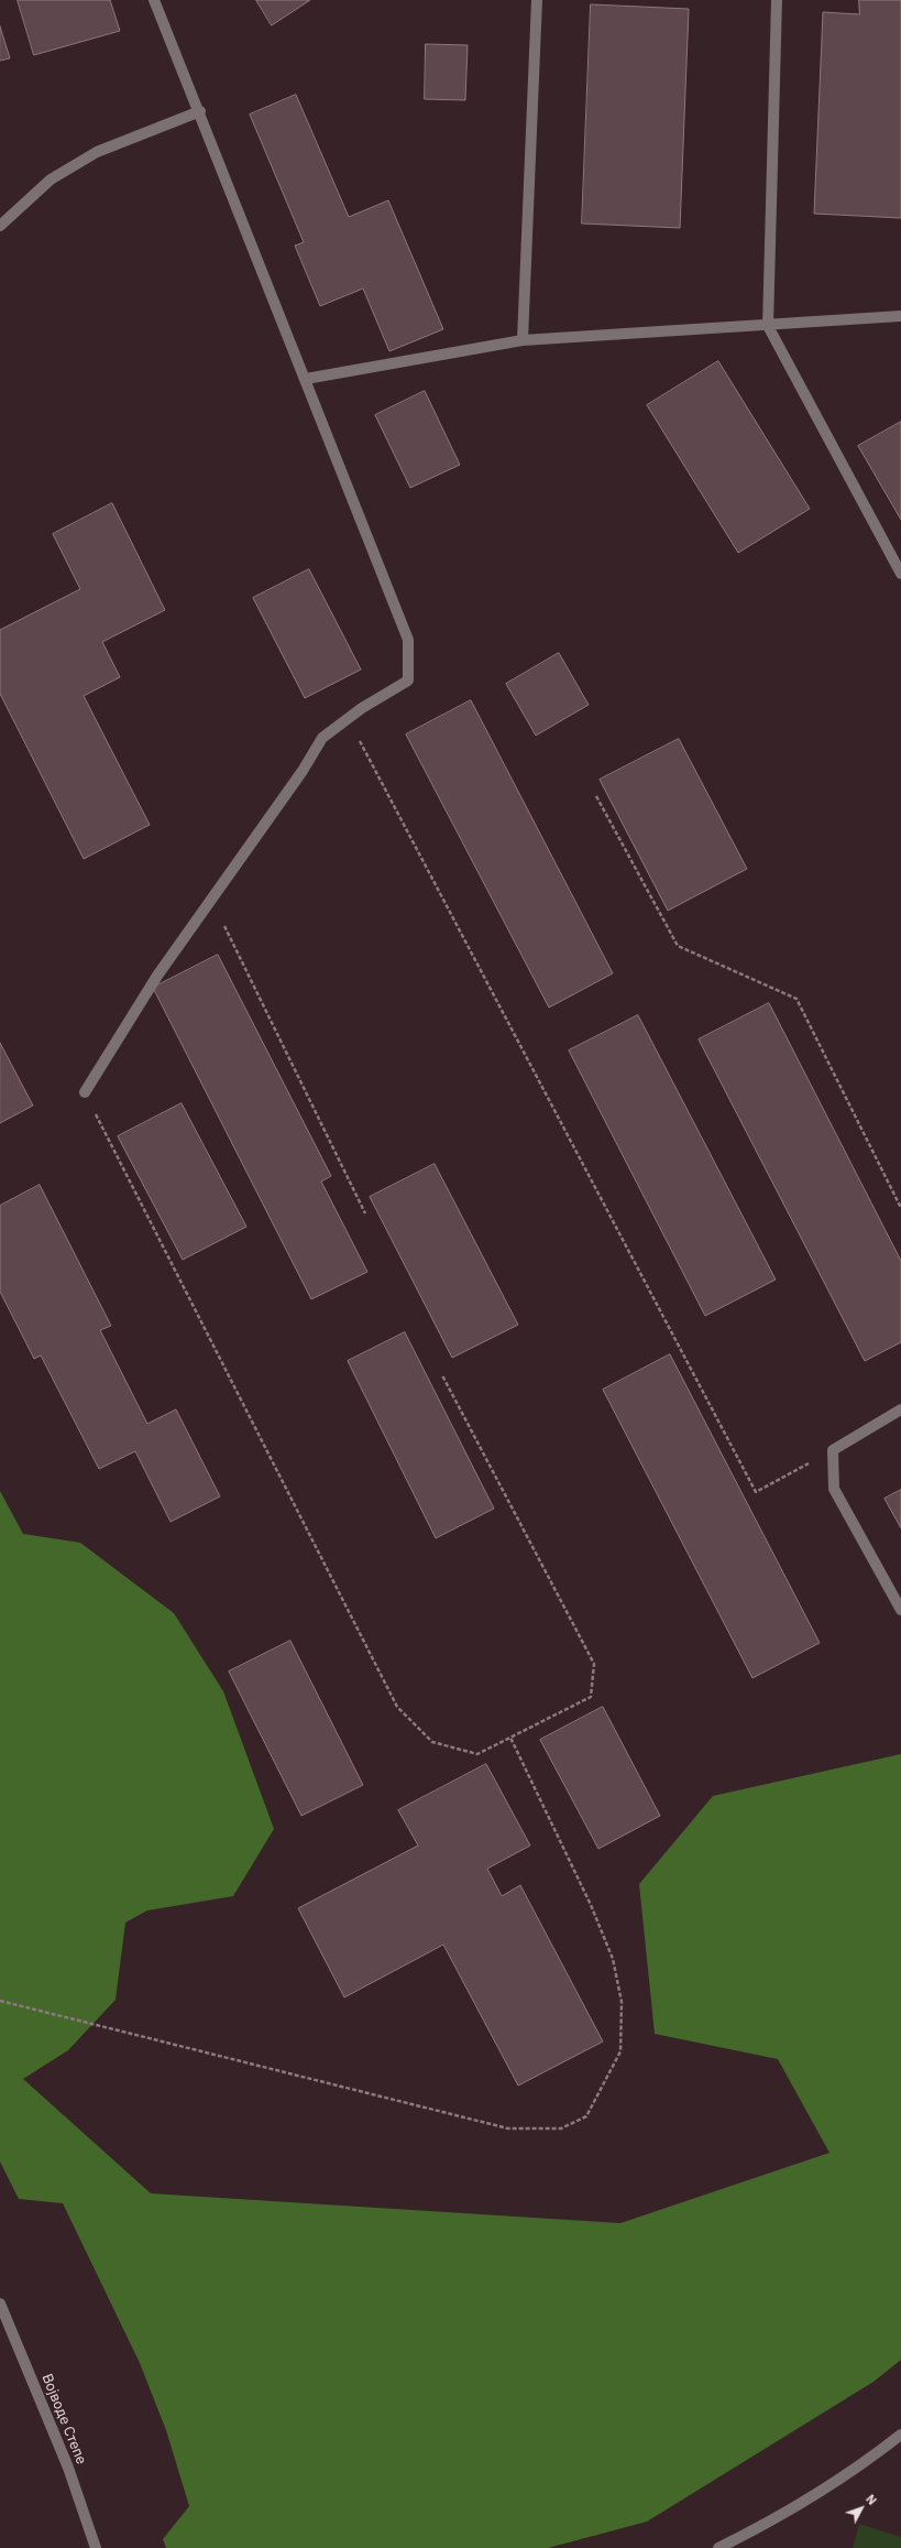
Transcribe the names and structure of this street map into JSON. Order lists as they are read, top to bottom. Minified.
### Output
{"streets":{"street":["Војводе Степе"]},"north":"top right"}
